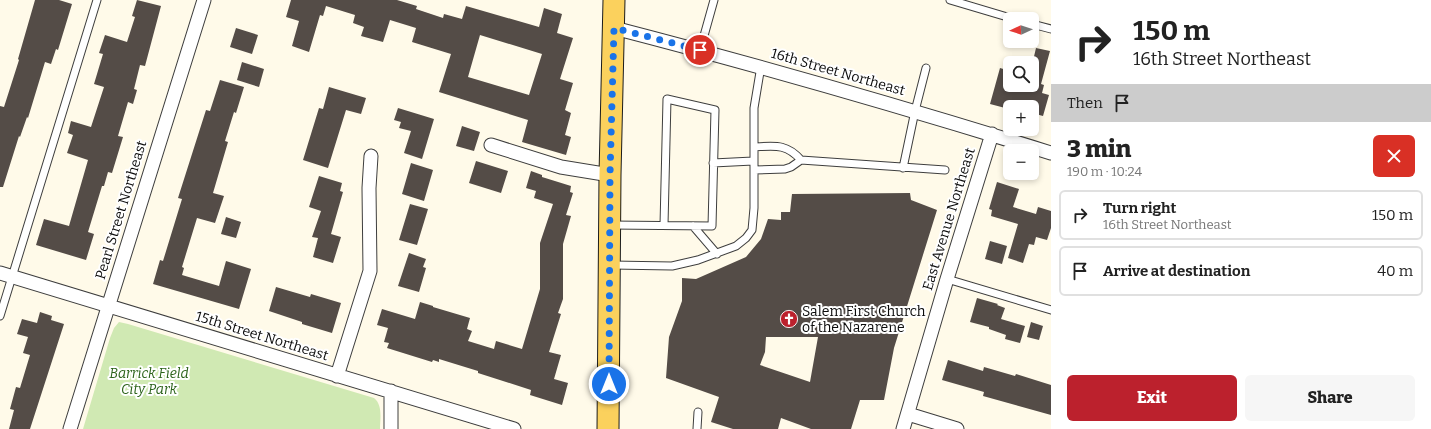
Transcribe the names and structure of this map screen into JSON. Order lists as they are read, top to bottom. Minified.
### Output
{"streets":{"street":["16th Street Northeast","Pearl Street Northeast","East Avenue Northeast","15th Street Northeast"]},"crossings":[["16th Street Northeast","East Avenue Northeast"],["Pearl Street Northeast","15th Street Northeast"]],"parks":["Barrick Field City Park"],"places":{"church":["Salem First Church of the Nazarene"]},"north":"left","page":{"turn":["150 m","16th Street Northeast"],"map_buttons":["+","−"],"then":"Then","heading":["3 min","190 m · 10:24"],"list":[{"name":"Turn right","note":"16th Street Northeast","value":"150 m"},{"name":"Arrive at destination","value":"40 m"}],"buttons":["Exit","Share"]}}
